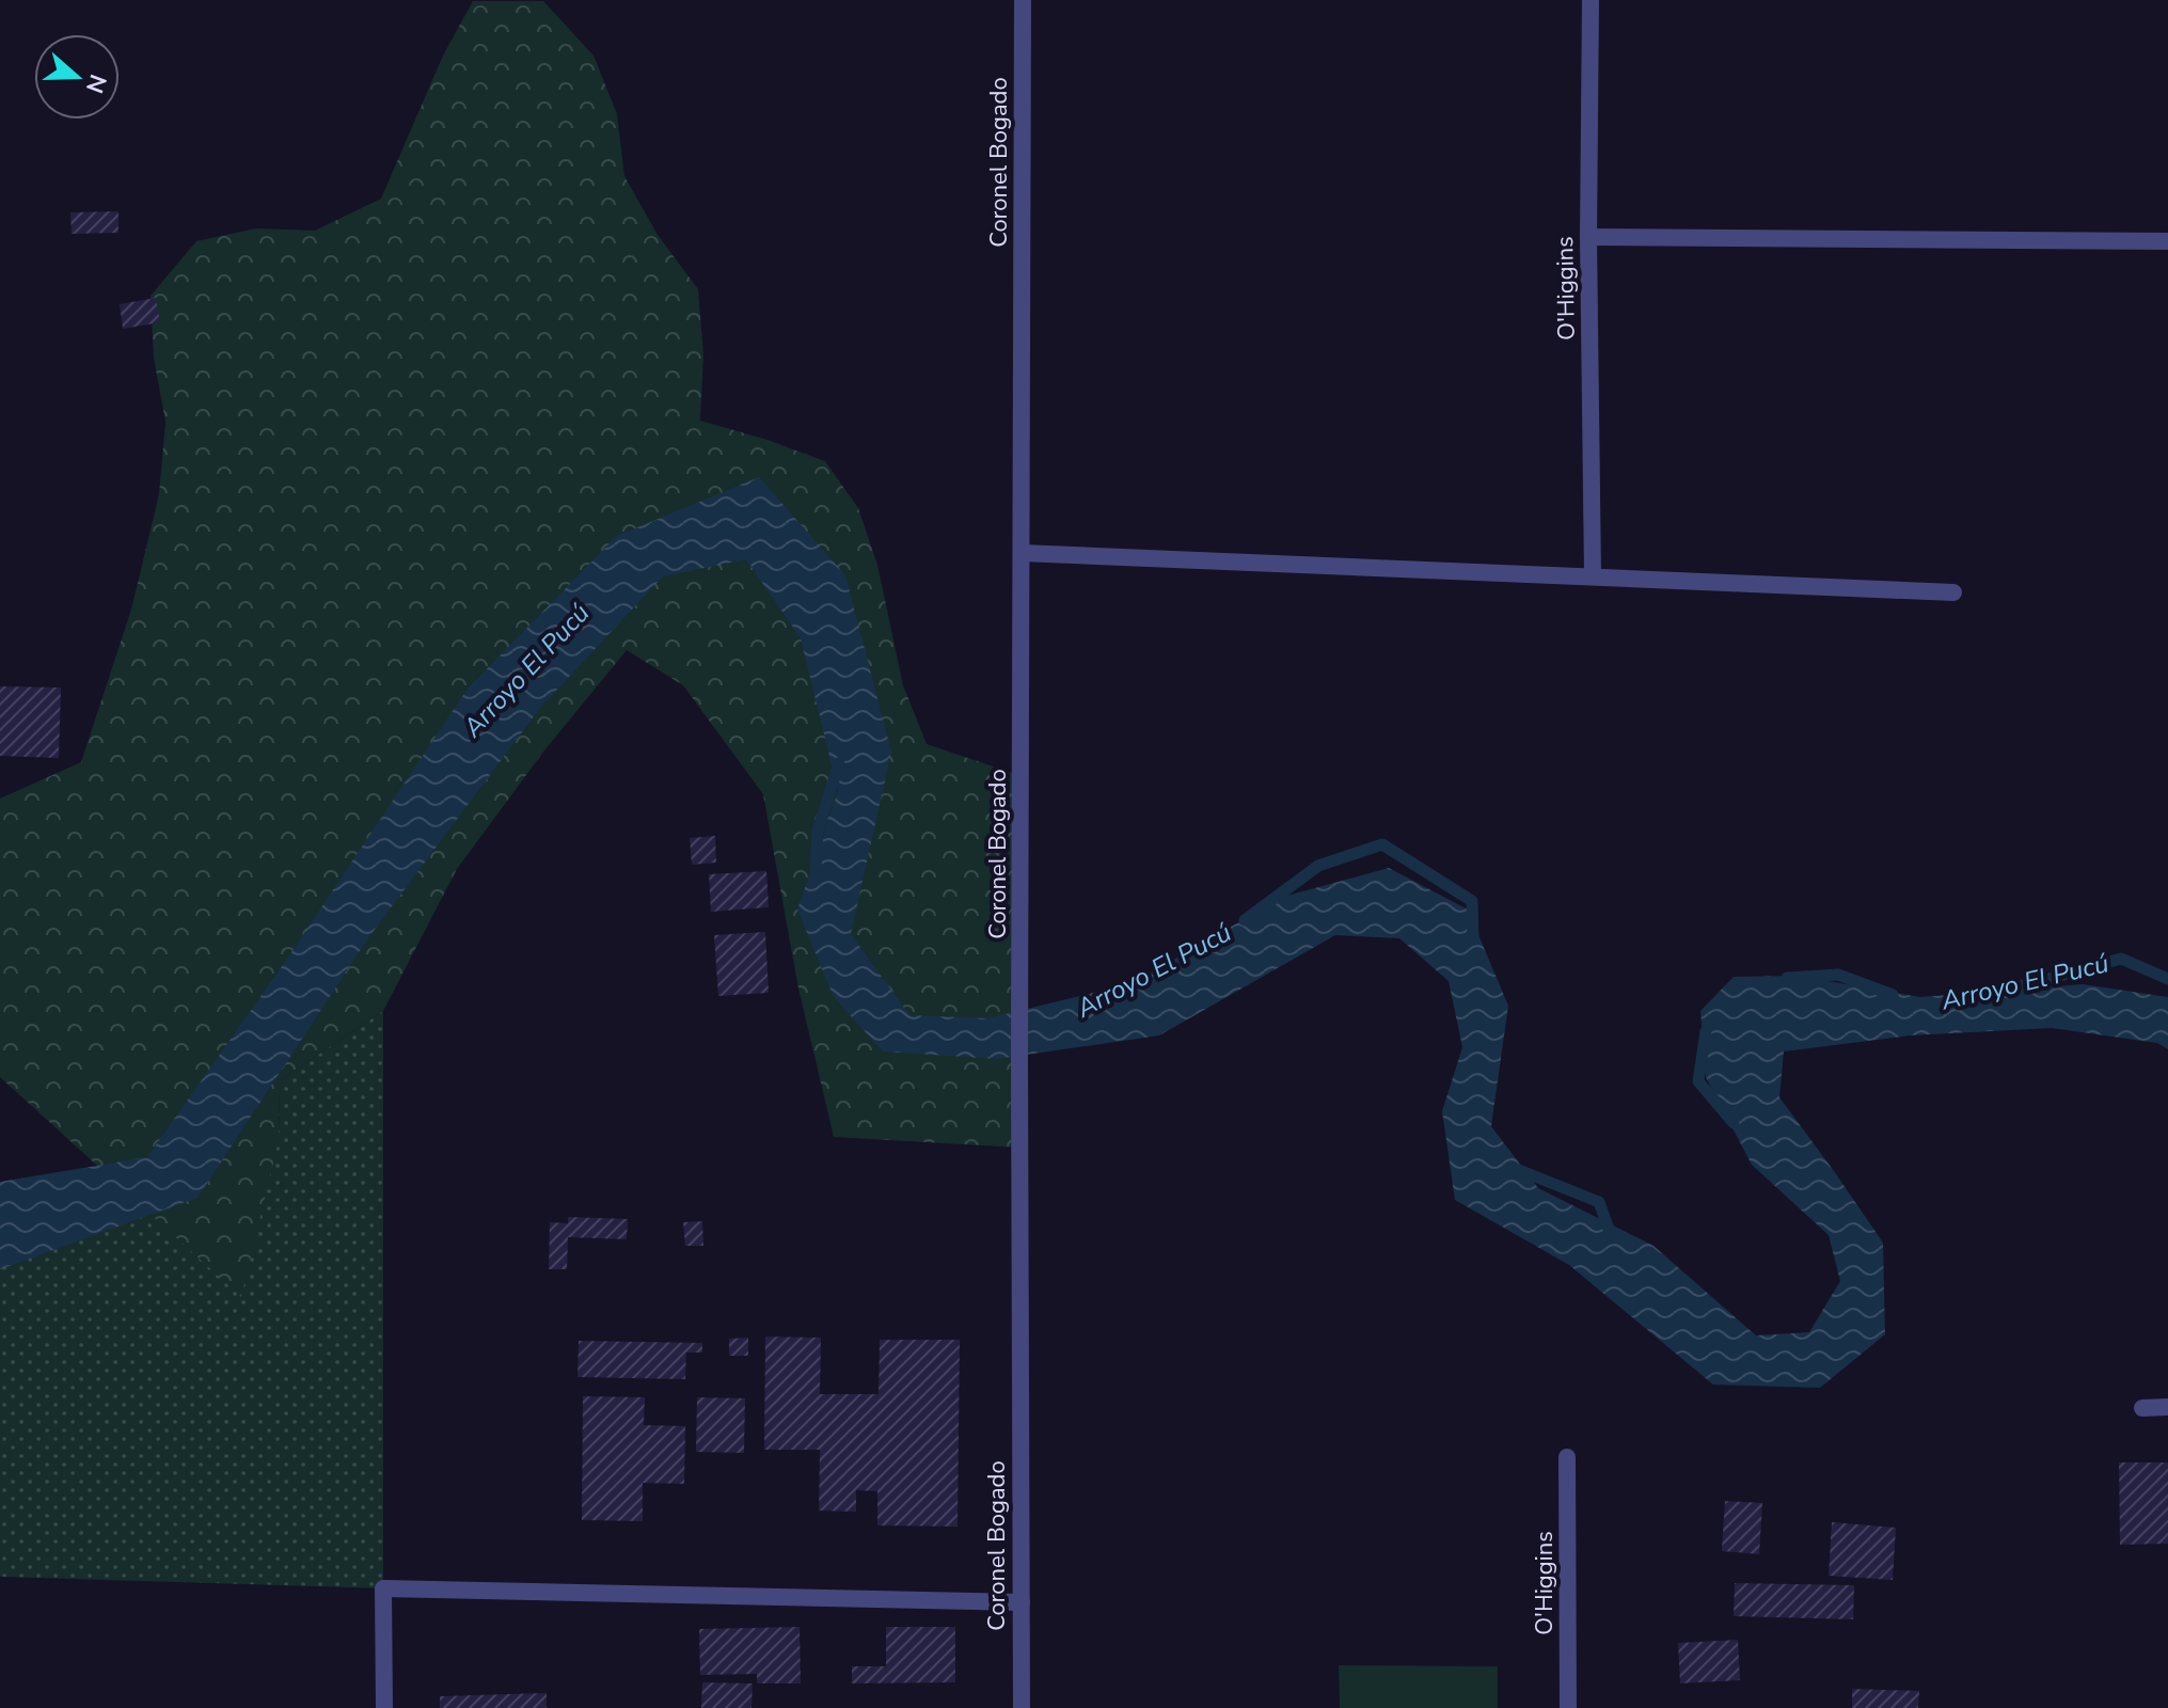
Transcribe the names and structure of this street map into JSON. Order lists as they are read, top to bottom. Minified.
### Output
{"streets":{"street":["Coronel Bogado","O'Higgins"]},"water":["Arroyo El Pucú"],"north":"right"}
